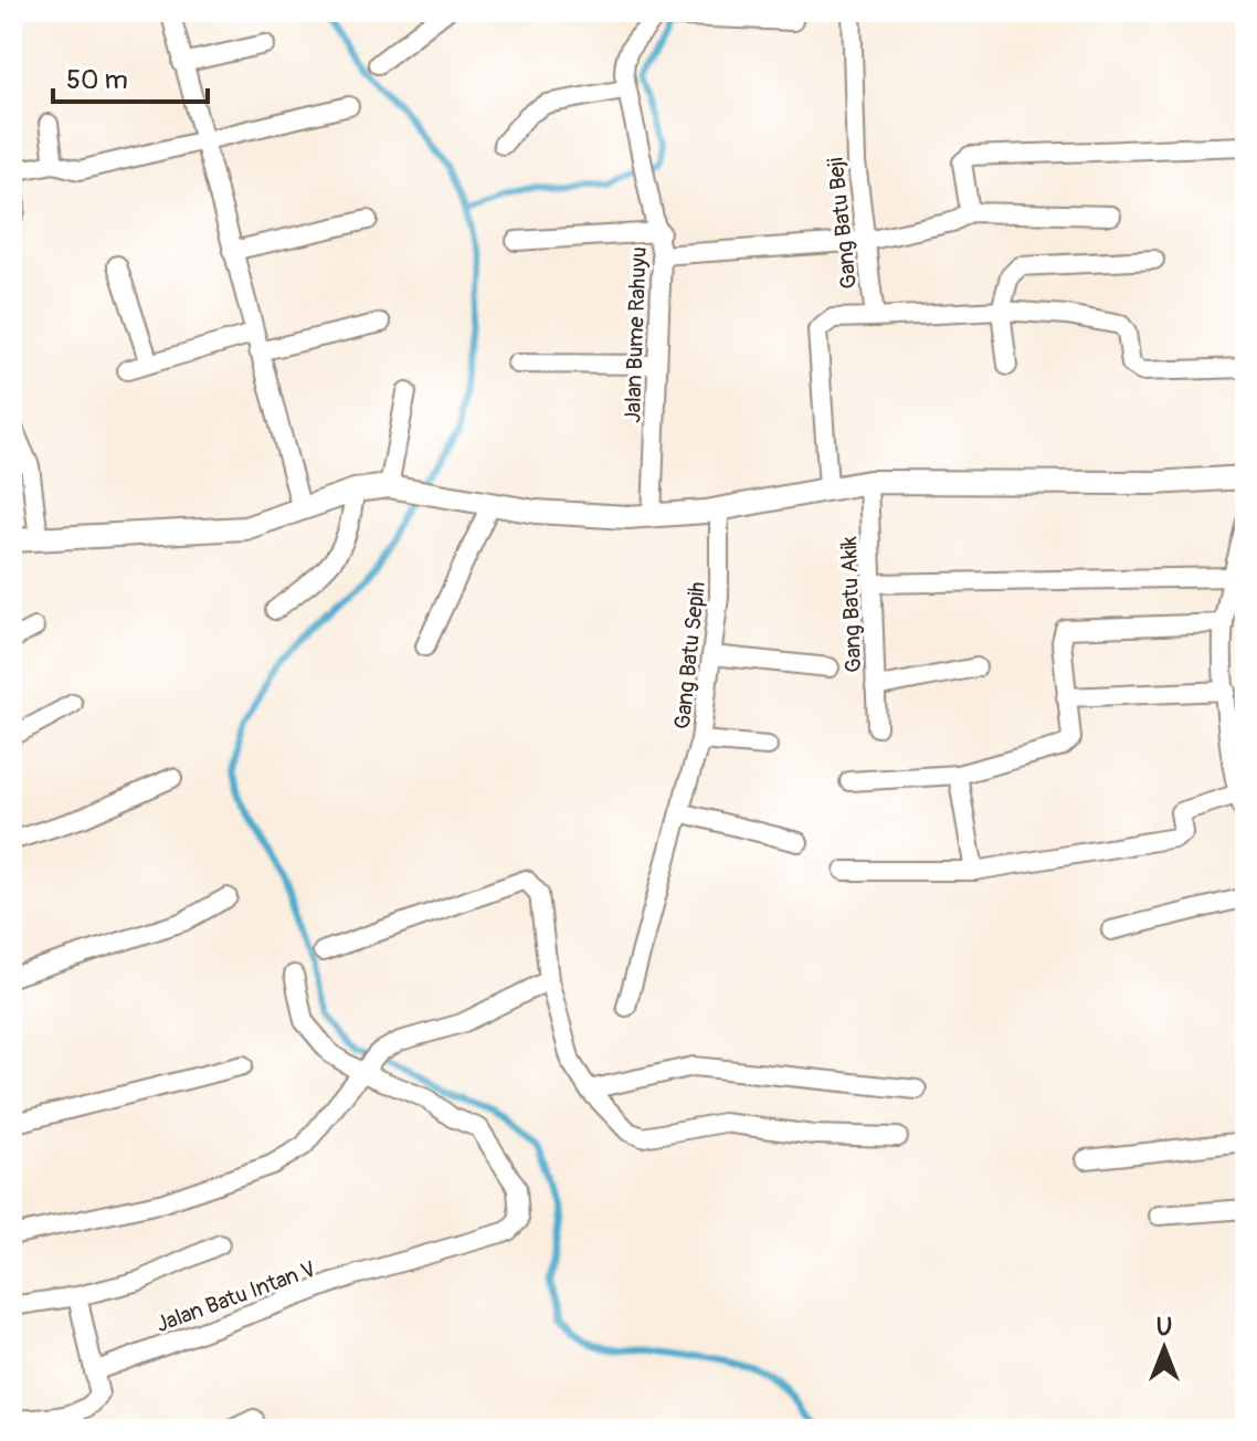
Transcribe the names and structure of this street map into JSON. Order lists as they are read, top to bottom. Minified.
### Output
{"streets":{"street":["Gang Batu Beji","Jalan Bume Rahuyu","Gang Batu Akik","Gang Batu Sepih","Jalan Batu Intan V"]},"scale_bar":"50 m","north":"top"}
